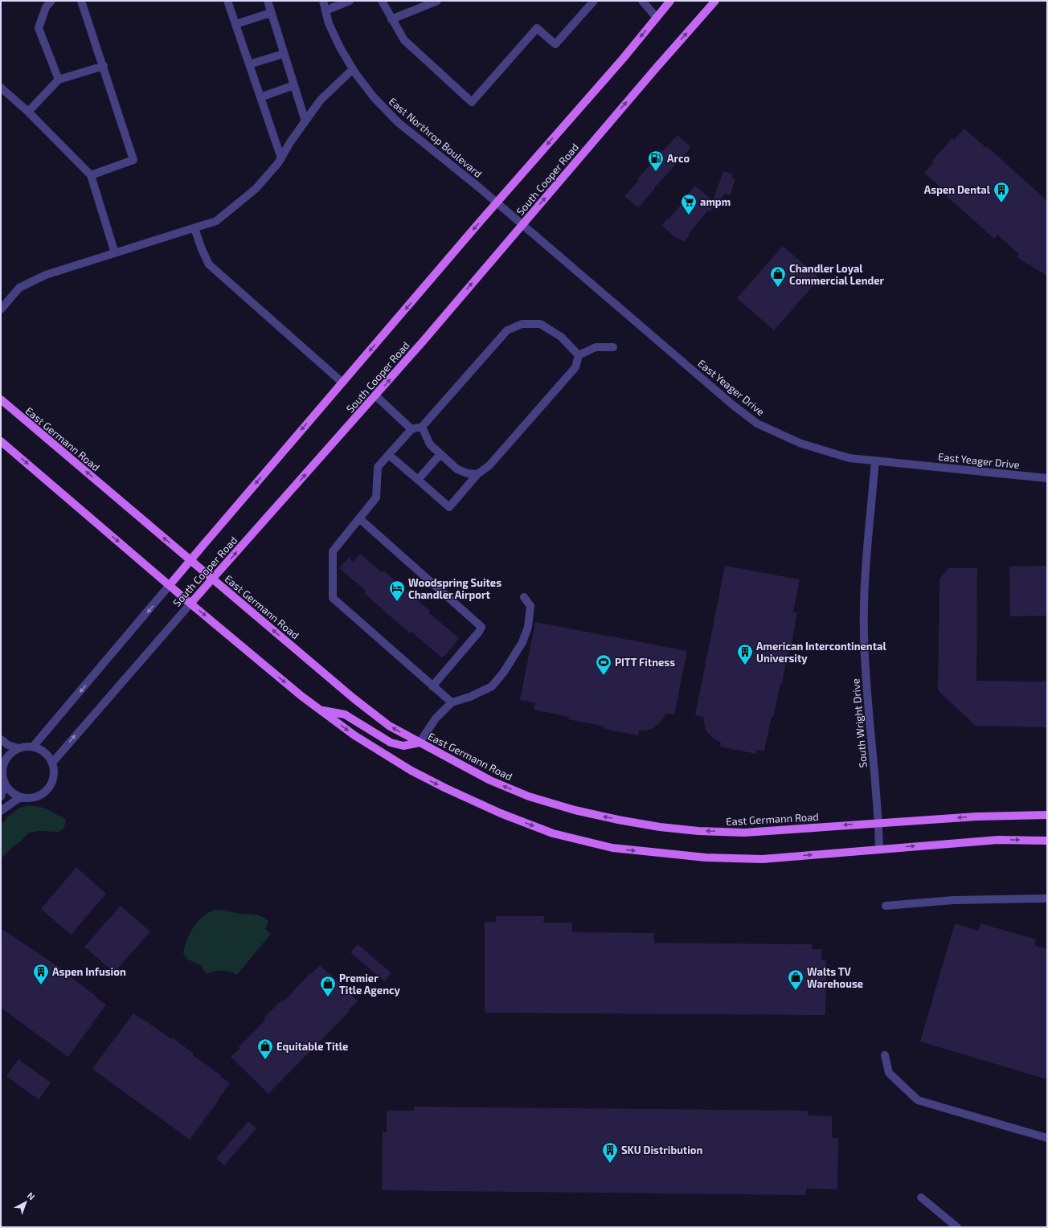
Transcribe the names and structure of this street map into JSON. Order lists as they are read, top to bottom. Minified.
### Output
{"streets":{"main road":["South Cooper Road","East Germann Road"],"street":["East Northrop Boulevard","East Yeager Drive","South Wright Drive"]},"crossings":[["East Northrop Boulevard","South Cooper Road"],["East Northrop Boulevard","East Yeager Drive"],["South Cooper Road","East Yeager Drive"],["South Cooper Road","East Germann Road"],["East Yeager Drive","South Wright Drive"],["East Germann Road","South Wright Drive"]],"places":{"fuel station":["Arco"],"building":["Aspen Dental","American Intercontinental University","Aspen Infusion","SKU Distribution"],"supermarket":["ampm"],"shop":["Chandler Loyal Commercial Lender","Walts TV Warehouse","Premier Title Agency","Equitable Title"],"hotel":["Woodspring Suites Chandler Airport"],"sports":["PITT Fitness"]},"north":"top right"}
